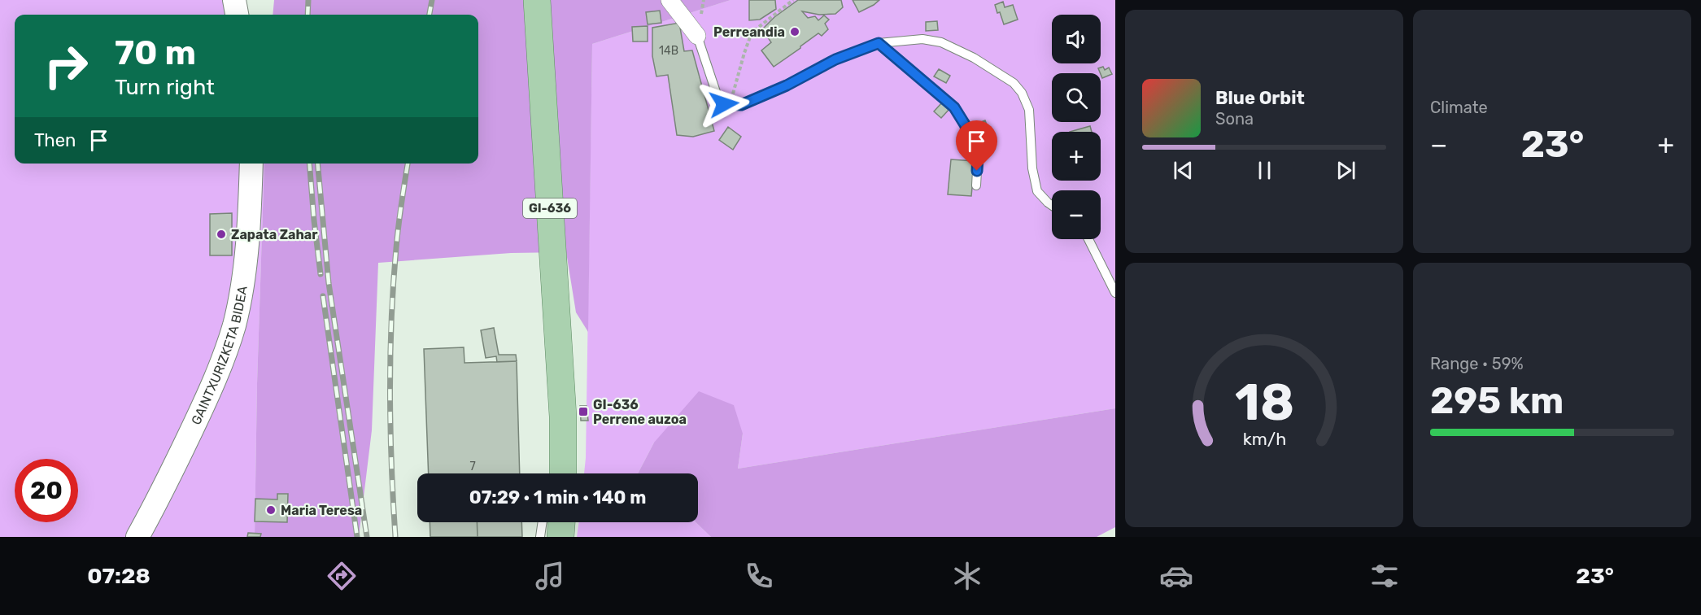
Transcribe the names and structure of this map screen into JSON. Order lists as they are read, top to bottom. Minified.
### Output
{"streets":{"main road":["GI-636","GAINTXURIZKETA BIDEA"]},"places":{"other":["Perreandia","Zapata Zahar","Maria Teresa"],"transit":["GI-636 Perrene auzoa"]},"house_numbers":["14B","7"],"page":{"tile":["Climate",["Range · 59%","295 km"]],"map_buttons":["+","−"],"turn":["70 m","Turn right"],"song":["Blue Orbit","Sona"],"then":"Then","heat":["−","23°","+"],"limit":"20","trip":"07:29 · 1 min · 140 m","tabs":["07:28","23°"],"gauge":["18","km/h"]}}
